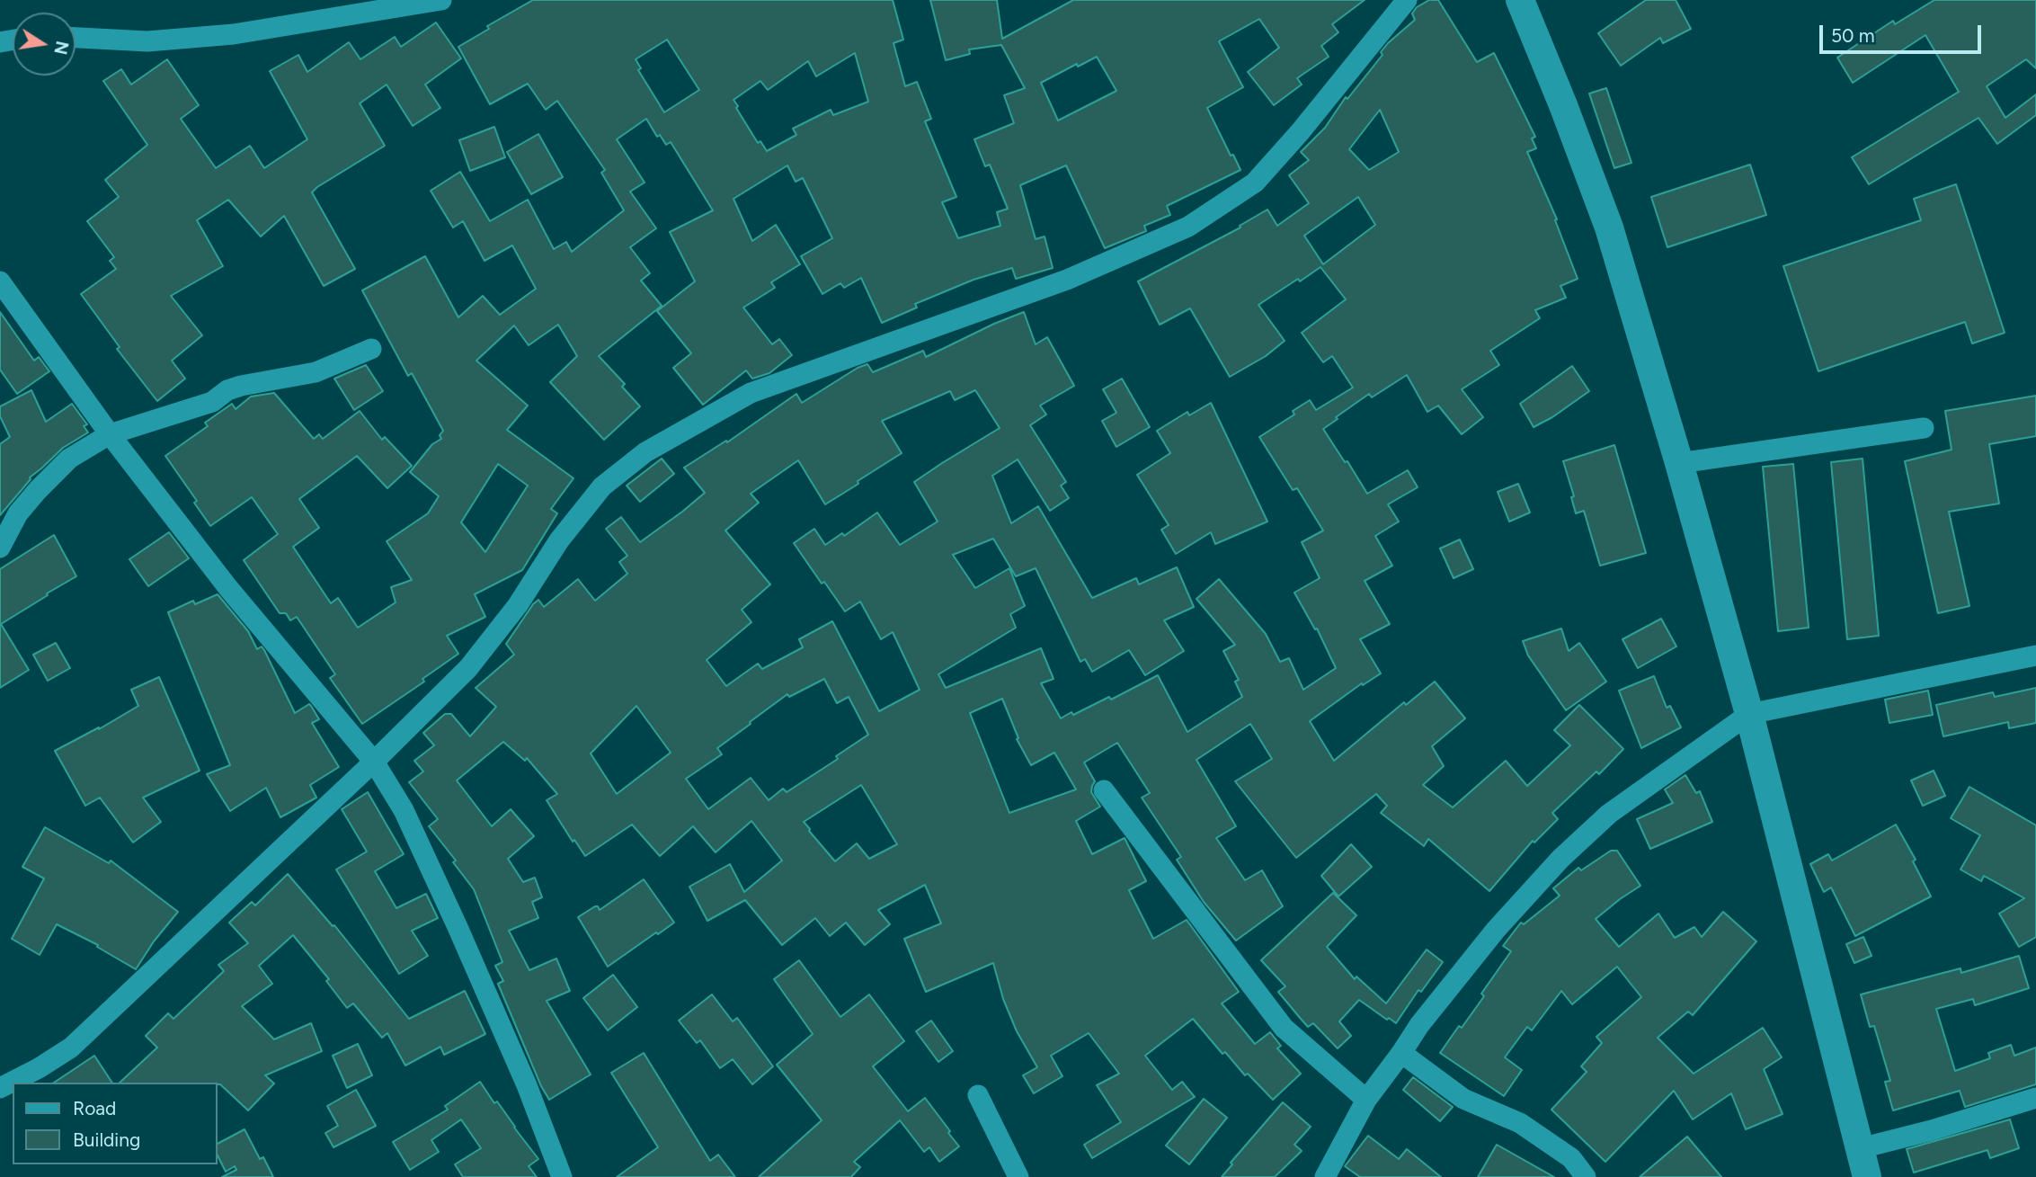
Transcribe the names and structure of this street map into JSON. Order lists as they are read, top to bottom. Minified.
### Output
{"legend":["Road","Building"],"scale_bar":"50 m","north":"right"}
